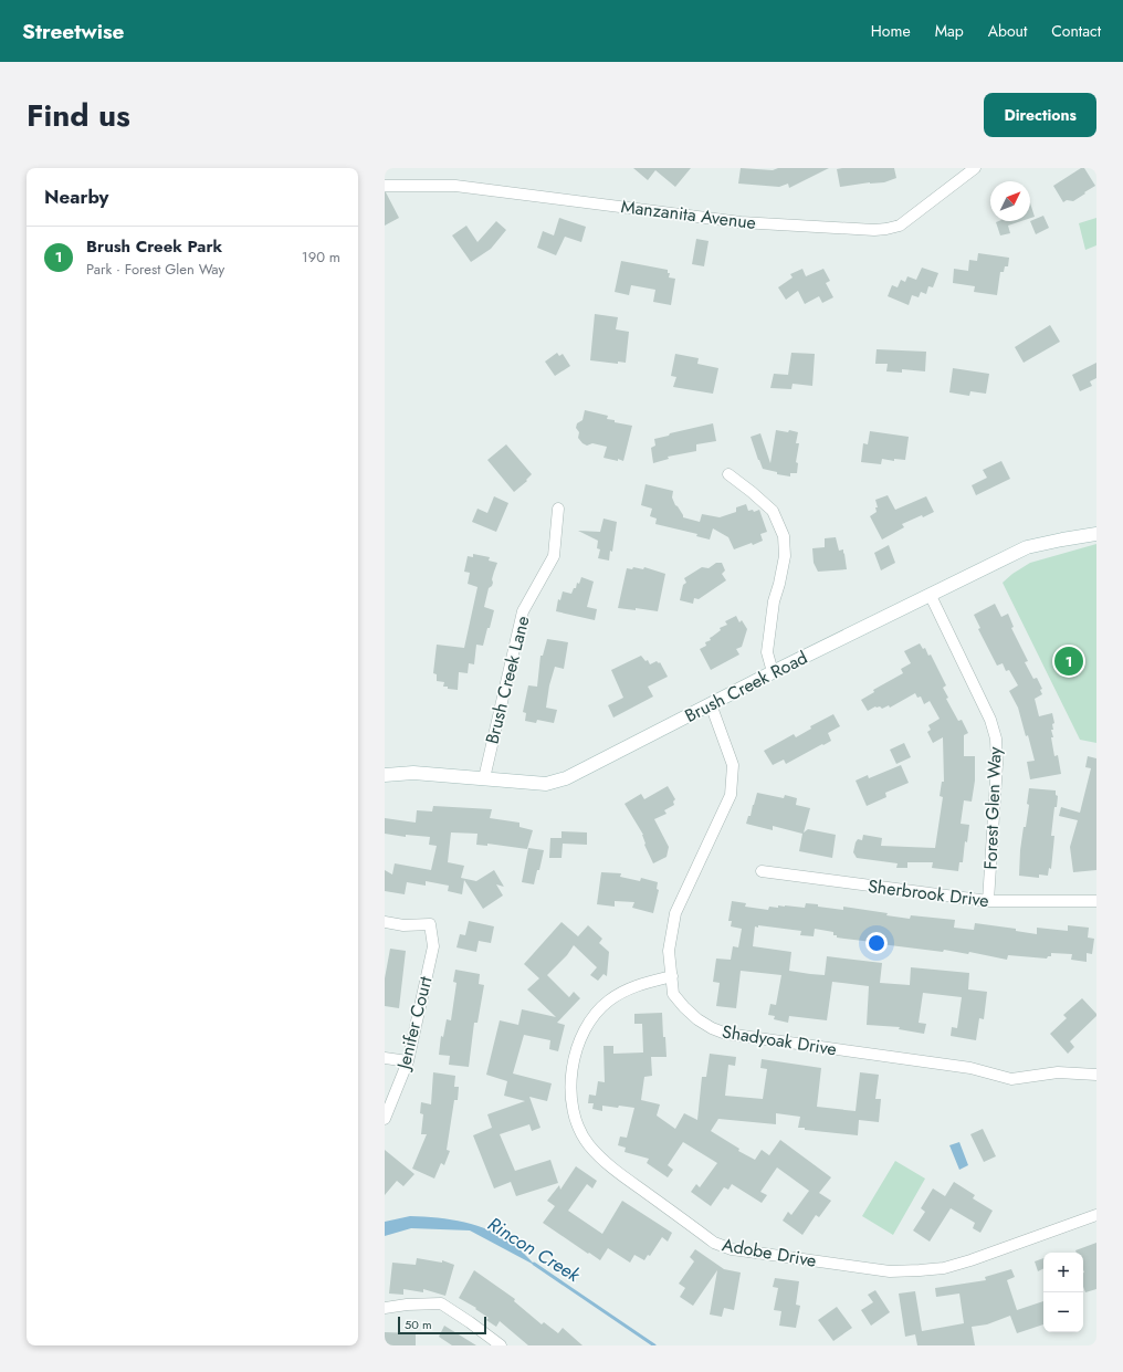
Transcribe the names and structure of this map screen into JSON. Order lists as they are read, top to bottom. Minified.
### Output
{"streets":{"street":["Manzanita Avenue","Brush Creek Lane","Brush Creek Road","Forest Glen Way","Sherbrook Drive","Jenifer Court","Shadyoak Drive","Adobe Drive"]},"crossings":[["Brush Creek Lane","Brush Creek Road"],["Brush Creek Road","Forest Glen Way"],["Brush Creek Road","Shadyoak Drive"],["Forest Glen Way","Sherbrook Drive"],["Shadyoak Drive","Adobe Drive"]],"water":["Rincon Creek"],"scale_bar":"50 m","north":"top right","page":{"header":"Streetwise","nav":["Home","Map","About","Contact"],"title":"Find us","buttons":"Directions","heading":"Nearby","list":[{"mark":"1","name":"Brush Creek Park","note":"Park · Forest Glen Way","value":"190 m"}],"pins":"1","map_buttons":["+","−"],"scale":"50 m"}}
